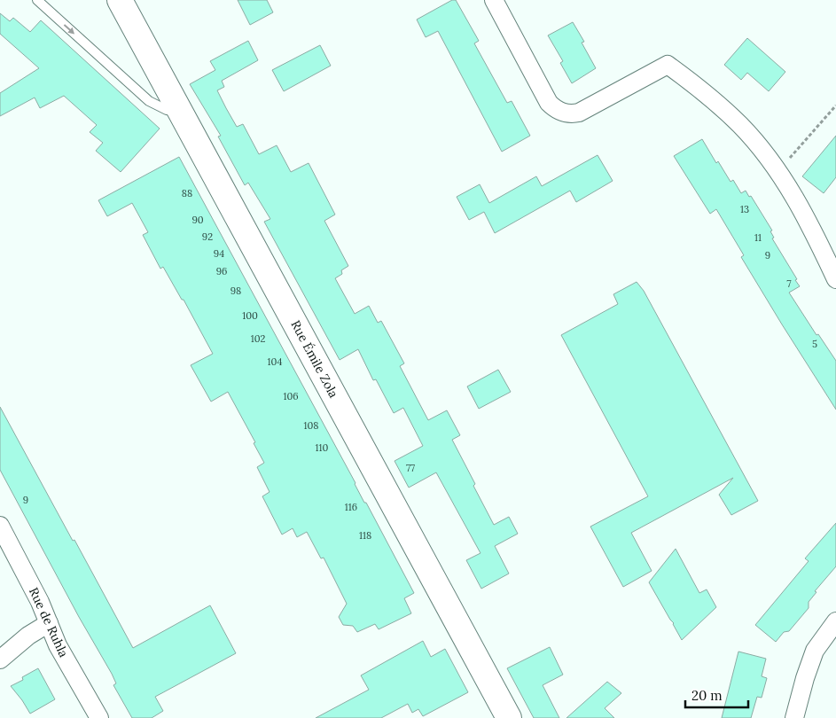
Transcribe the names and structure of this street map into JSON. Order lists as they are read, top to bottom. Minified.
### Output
{"streets":{"street":["Rue Émile Zola","Rue de Ruhla"]},"house_numbers":["88","13","90","92","11","94","9","96","7","98","100","102","5","104","106","108","110","77","9","116","118"],"scale_bar":"20 m"}
